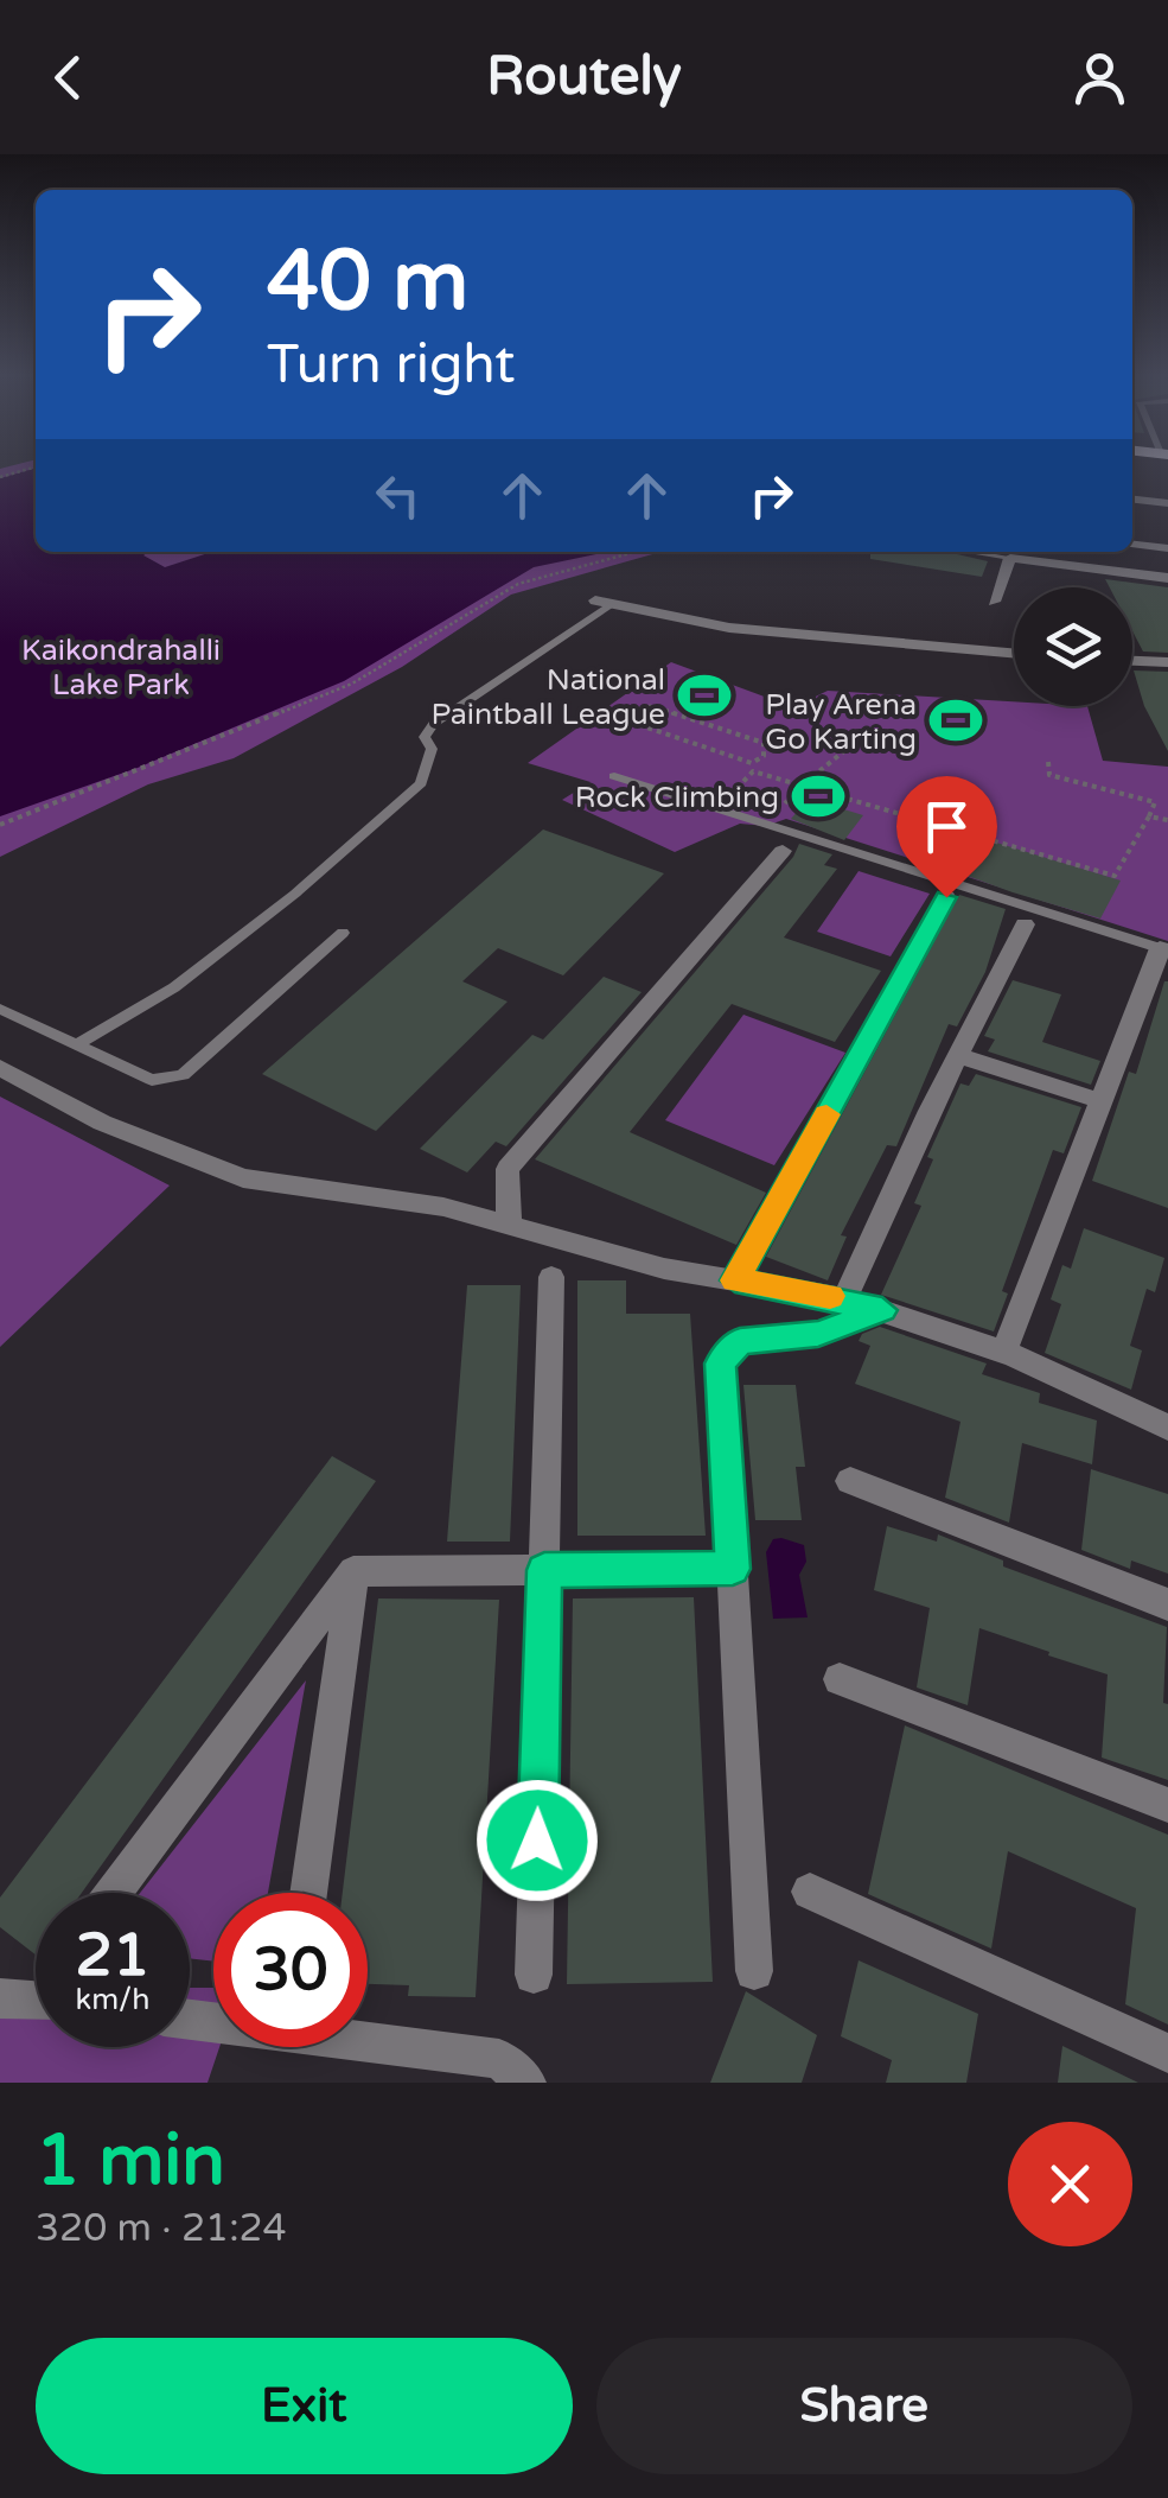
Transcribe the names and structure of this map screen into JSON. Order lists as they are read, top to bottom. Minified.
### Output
{"parks":["Kaikondrahalli Lake Park"],"places":{"sports":["National Paintball League","Play Arena Go Karting","Rock Climbing"]},"page":{"header":"Routely","turn":["40 m","Turn right"],"speed":"21 km/h","limit":"30","heading":["1 min","320 m · 21:24"],"buttons":["Exit","Share"]}}
